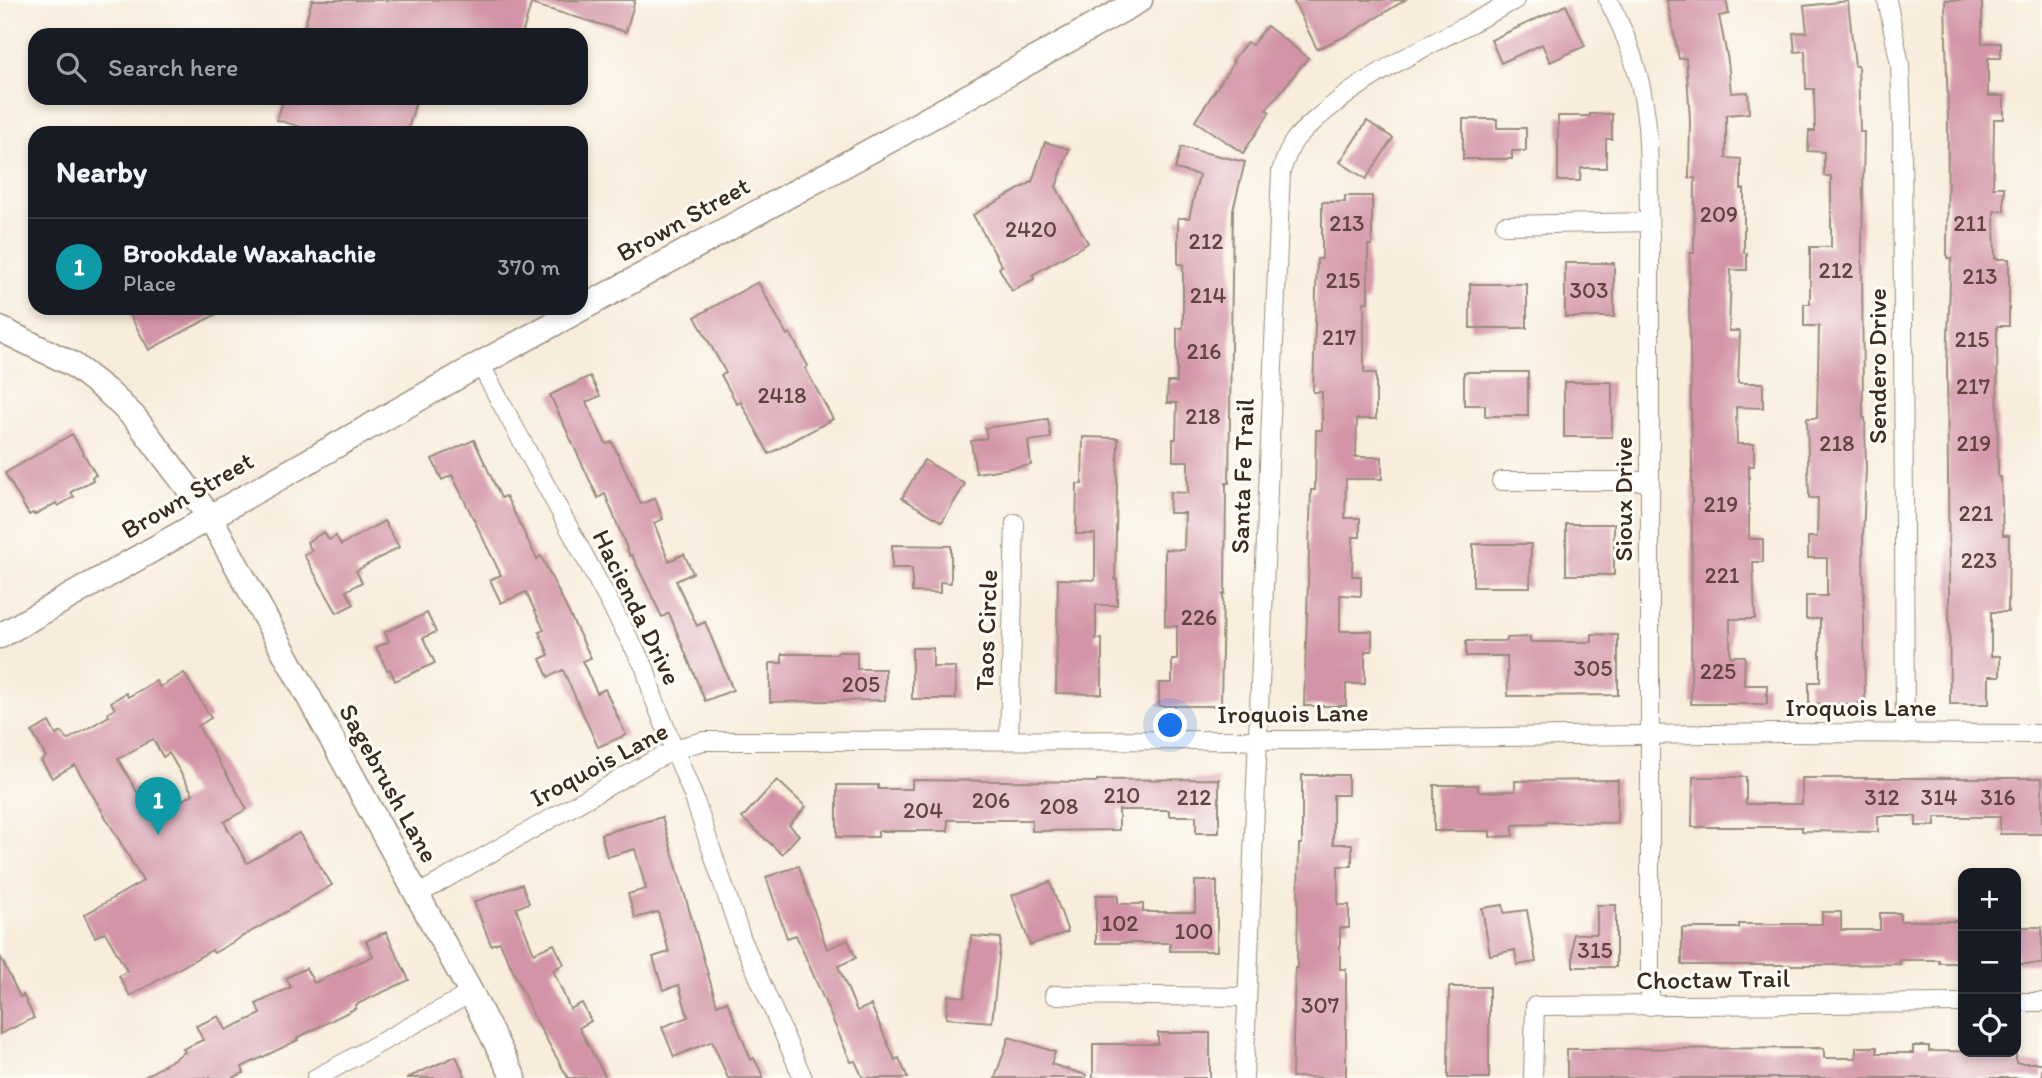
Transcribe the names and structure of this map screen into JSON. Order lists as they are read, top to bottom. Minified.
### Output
{"streets":{"main road":["Brown Street","Sagebrush Lane"],"street":["Sendero Drive","Santa Fe Trail","Sioux Drive","Hacienda Drive","Taos Circle","Iroquois Lane","Choctaw Trail"]},"crossings":[["Brown Street","Hacienda Drive"],["Brown Street","Sagebrush Lane"],["Sendero Drive","Iroquois Lane"],["Santa Fe Trail","Iroquois Lane"],["Sioux Drive","Iroquois Lane"],["Sioux Drive","Choctaw Trail"],["Hacienda Drive","Iroquois Lane"],["Taos Circle","Iroquois Lane"],["Iroquois Lane","Sagebrush Lane"]],"house_numbers":["209","213","211","2420","212","212","213","215","303","214","217","215","216","217","2418","218","218","219","219","221","223","221","226","305","225","205","210","212","312","314","316","206","208","204","102","100","315","307"],"page":{"search":"Search here","heading":"Nearby","list":[{"mark":"1","name":"Brookdale Waxahachie","note":"Place","value":"370 m"}],"pins":"1","map_buttons":["+","−"]}}
